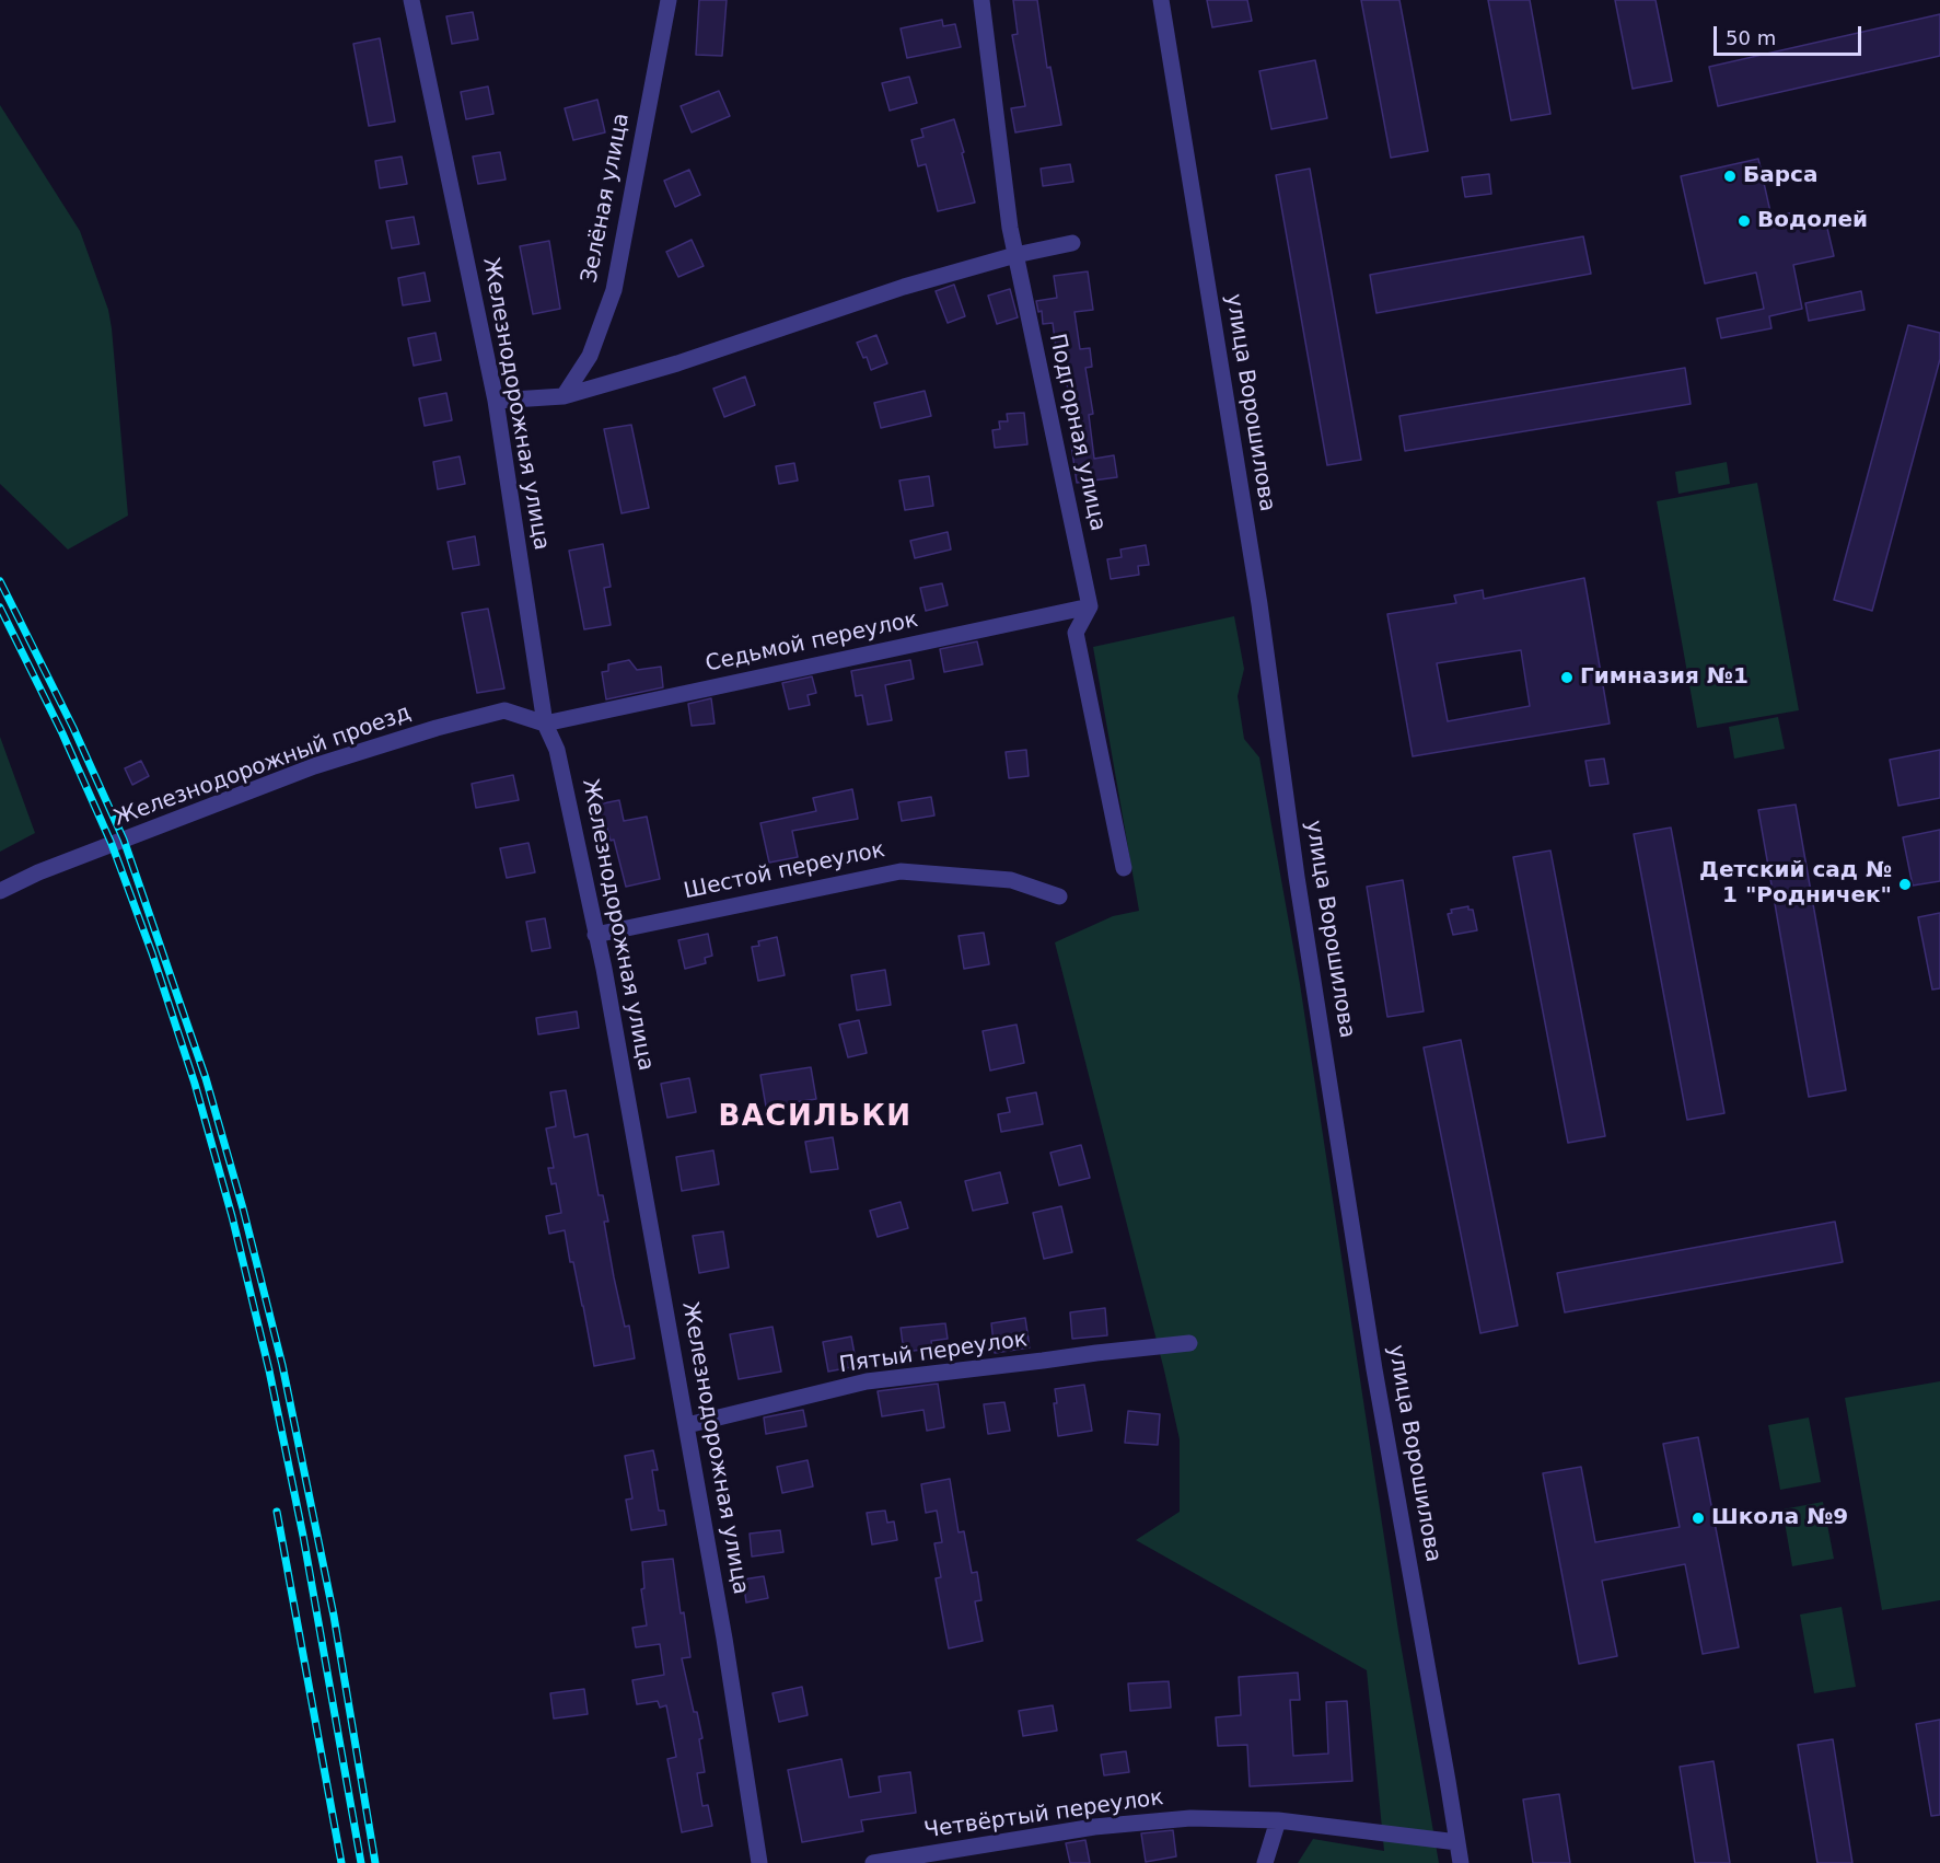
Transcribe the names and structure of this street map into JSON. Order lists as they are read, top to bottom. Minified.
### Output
{"streets":{"street":["Зелёная улица","улица Ворошилова","Железнодорожная улица","Подгорная улица","Седьмой переулок","Железнодорожный проезд","Шестой переулок","Пятый переулок","Четвёртый переулок"]},"crossings":[["улица Ворошилова","Четвёртый переулок"],["Железнодорожная улица","Седьмой переулок"],["Железнодорожная улица","Железнодорожный проезд"],["Железнодорожная улица","Шестой переулок"],["Железнодорожная улица","Пятый переулок"],["Подгорная улица","Седьмой переулок"],["Седьмой переулок","Железнодорожный проезд"]],"districts":["ВАСИЛЬКИ"],"places":["Барса","Водолей","Гимназия №1","Детский сад № 1 \"Родничек\"","Школа №9"],"scale_bar":"50 m"}
